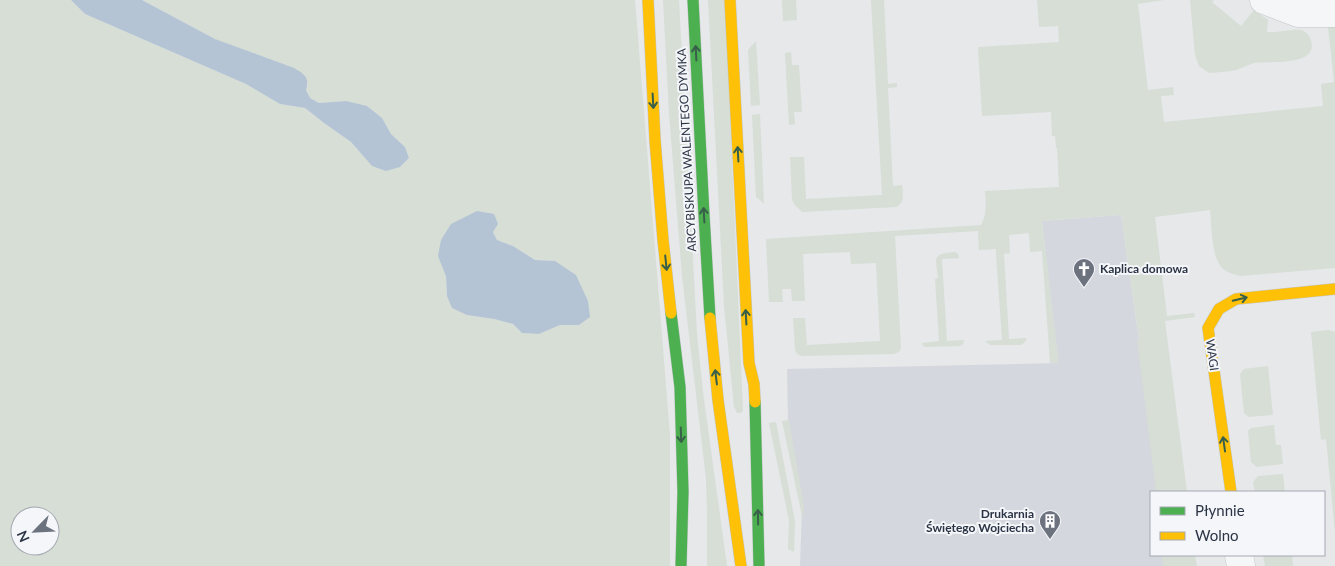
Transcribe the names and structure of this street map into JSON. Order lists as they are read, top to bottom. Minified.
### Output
{"streets":{"street":["ARCYBISKUPA WALENTEGO DYMKA","WAGI"]},"places":{"church":["Kaplica domowa"],"building":["Drukarnia Świętego Wojciecha"]},"legend":["Płynnie","Wolno"],"north":"bottom left"}
